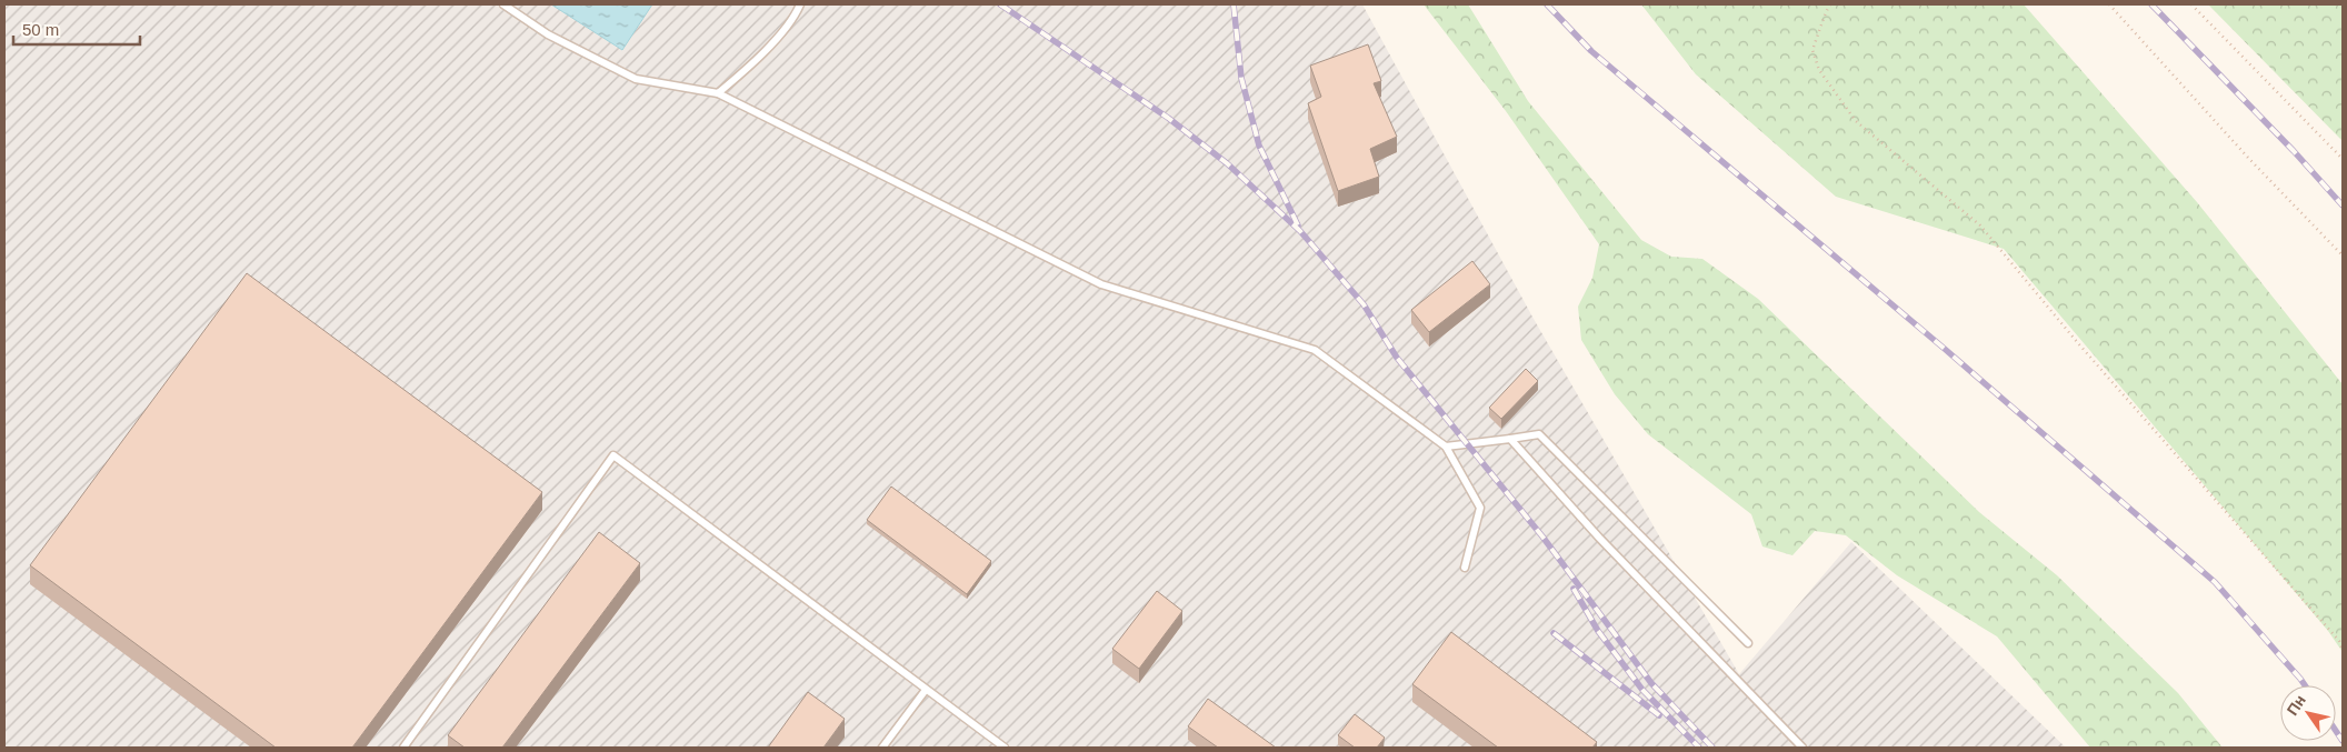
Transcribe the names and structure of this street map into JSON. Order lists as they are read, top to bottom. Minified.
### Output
{"scale_bar":"50 m","north":"top left"}
